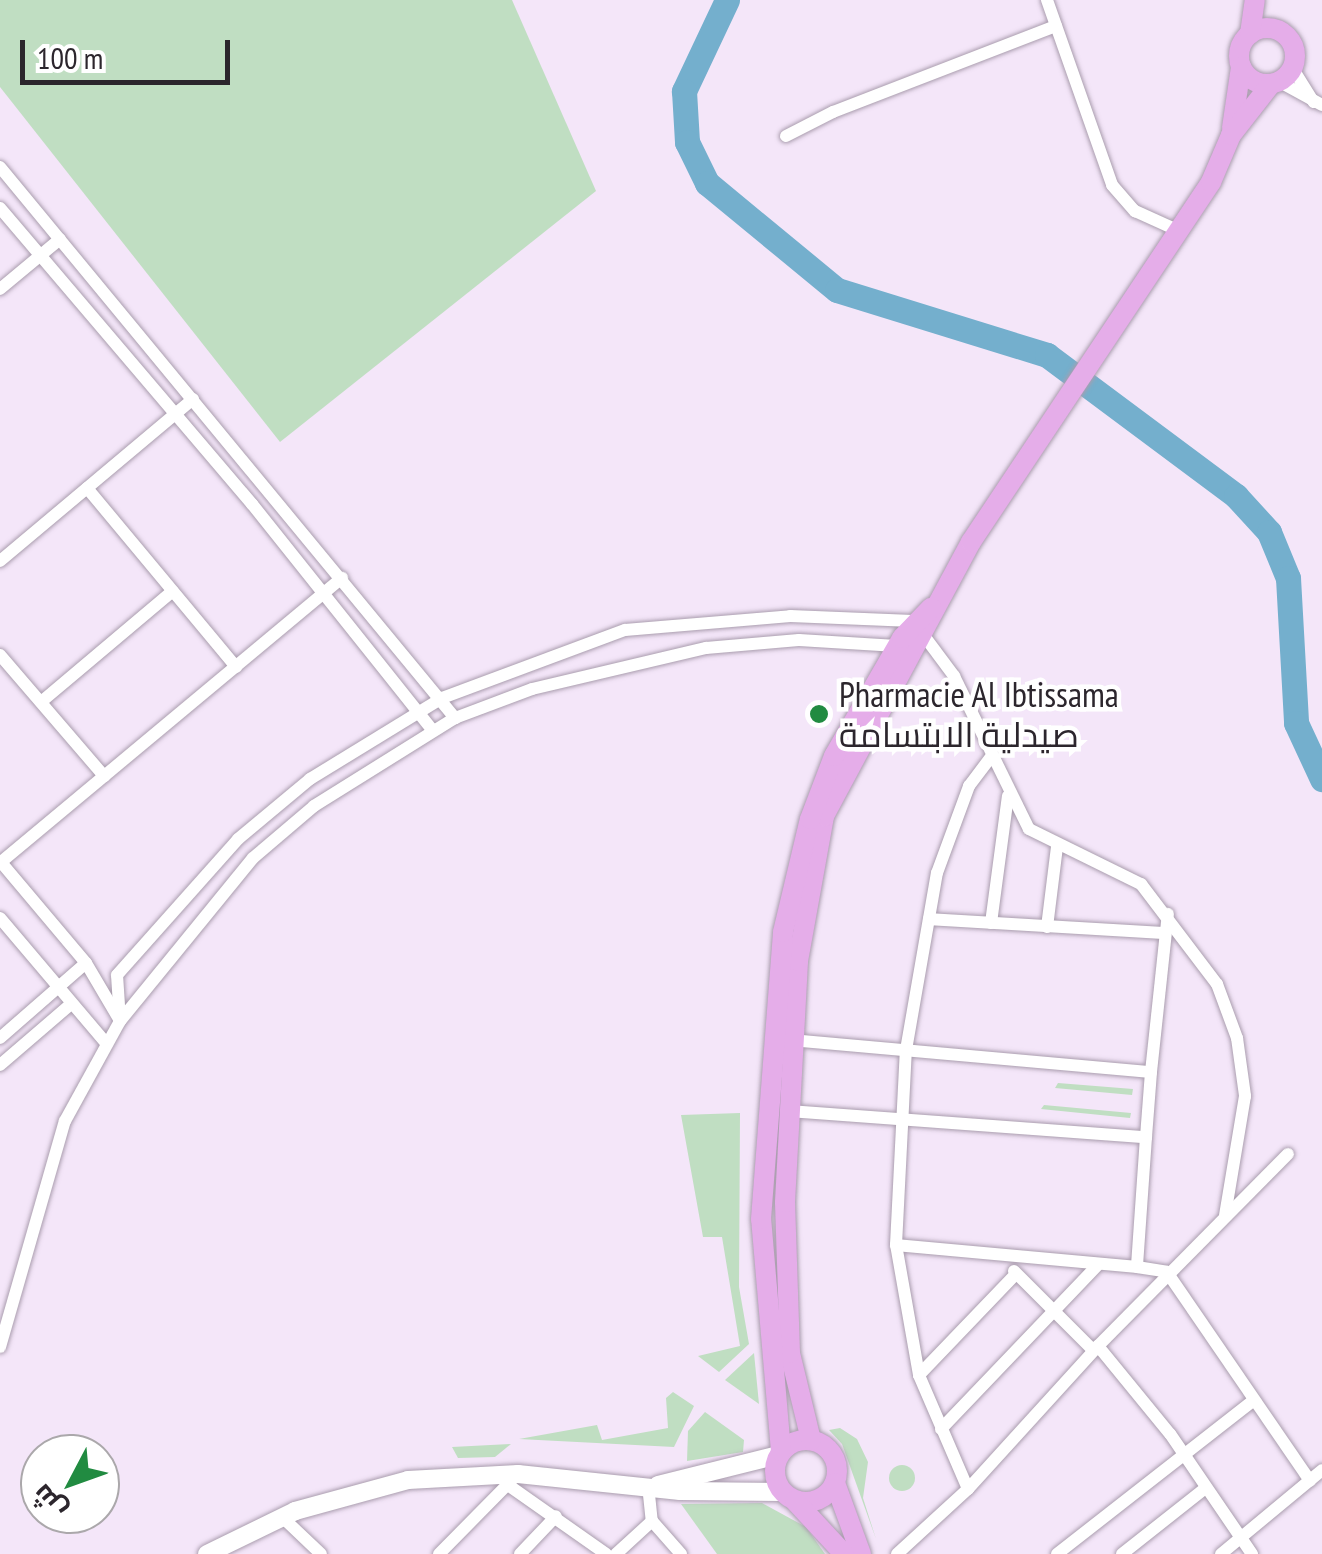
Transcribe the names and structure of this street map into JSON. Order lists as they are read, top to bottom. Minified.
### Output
{"places":["Pharmacie Al Ibtissama صيدلية الابتسامة"],"scale_bar":"100 m","north":"bottom left"}
